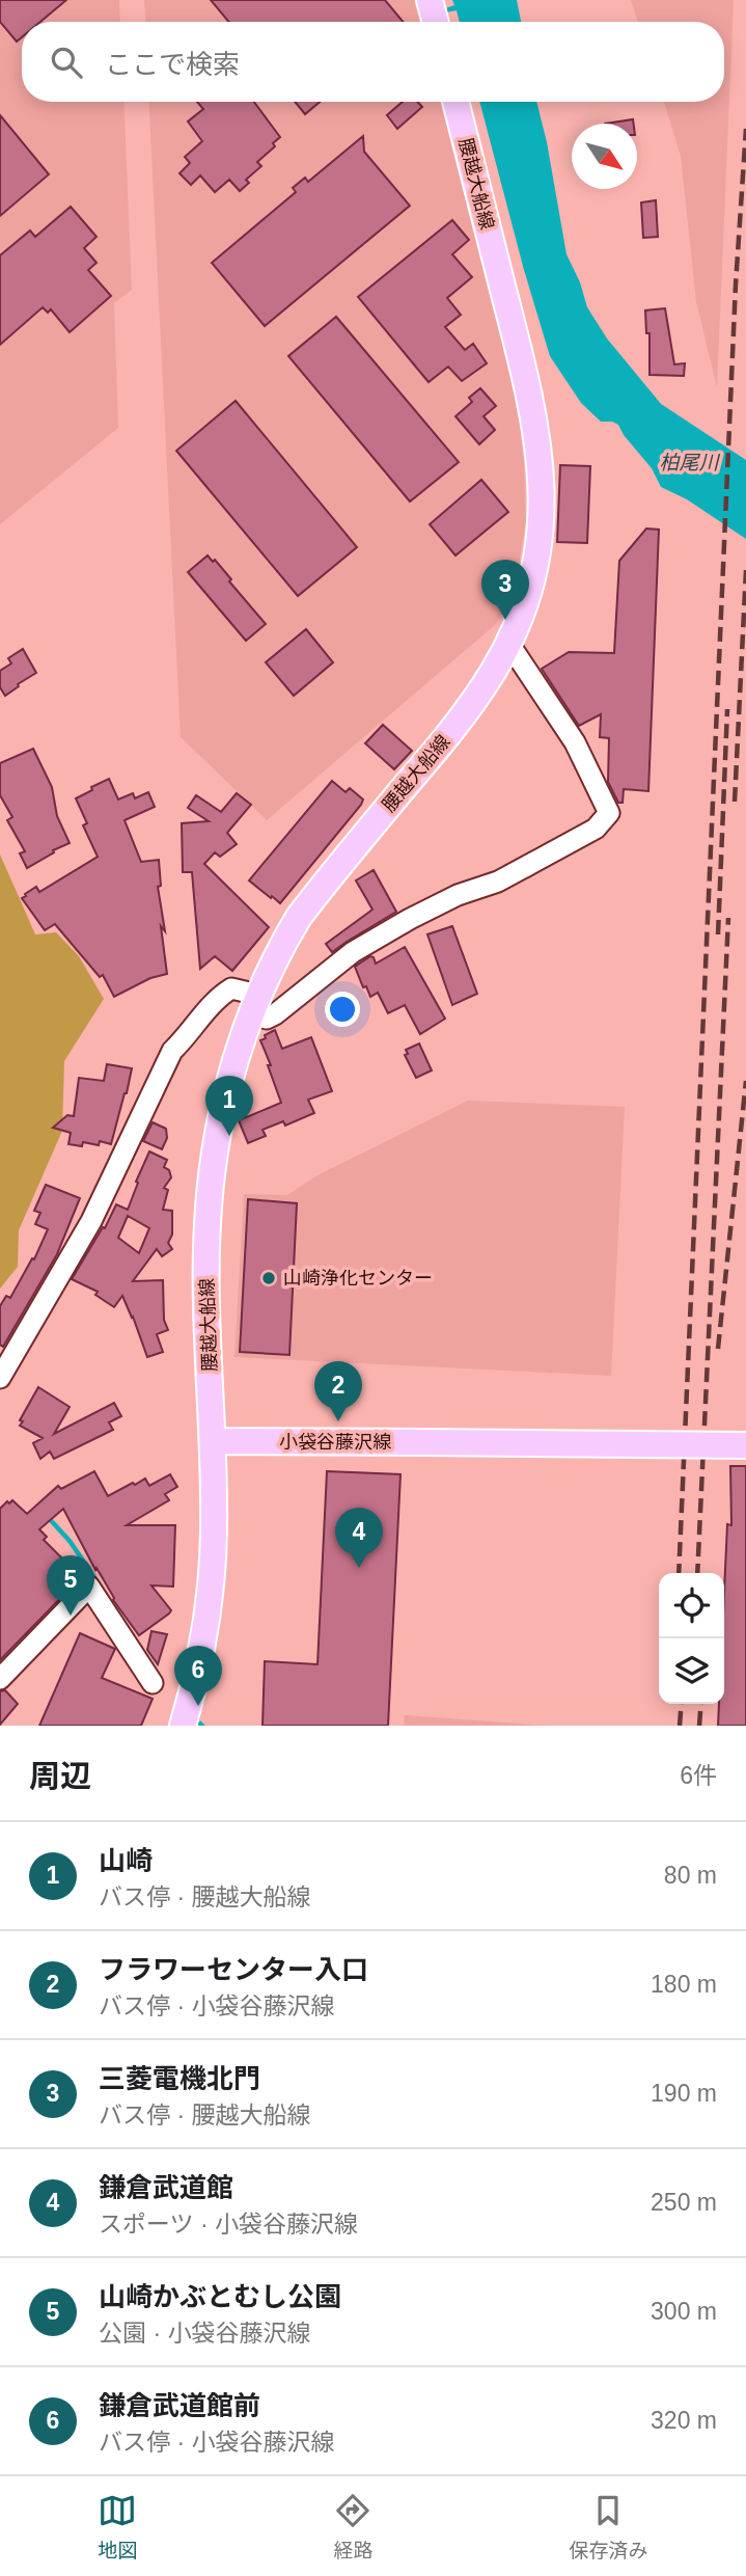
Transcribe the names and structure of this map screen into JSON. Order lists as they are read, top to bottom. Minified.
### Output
{"streets":{"main road":["腰越大船線","小袋谷藤沢線"]},"crossings":[["腰越大船線","小袋谷藤沢線"]],"water":["柏尾川"],"places":["山崎浄化センター"],"north":"bottom right","page":{"search":"ここで検索","pins":["3","1","2","4","5","6"],"heading":["周辺","6件"],"list":[{"mark":"1","name":"山崎","note":"バス停 · 腰越大船線","value":"80 m"},{"mark":"2","name":"フラワーセンター入口","note":"バス停 · 小袋谷藤沢線","value":"180 m"},{"mark":"3","name":"三菱電機北門","note":"バス停 · 腰越大船線","value":"190 m"},{"mark":"4","name":"鎌倉武道館","note":"スポーツ · 小袋谷藤沢線","value":"250 m"},{"mark":"5","name":"山崎かぶとむし公園","note":"公園 · 小袋谷藤沢線","value":"300 m"},{"mark":"6","name":"鎌倉武道館前","note":"バス停 · 小袋谷藤沢線","value":"320 m"}],"nav":["地図","経路","保存済み"]}}
